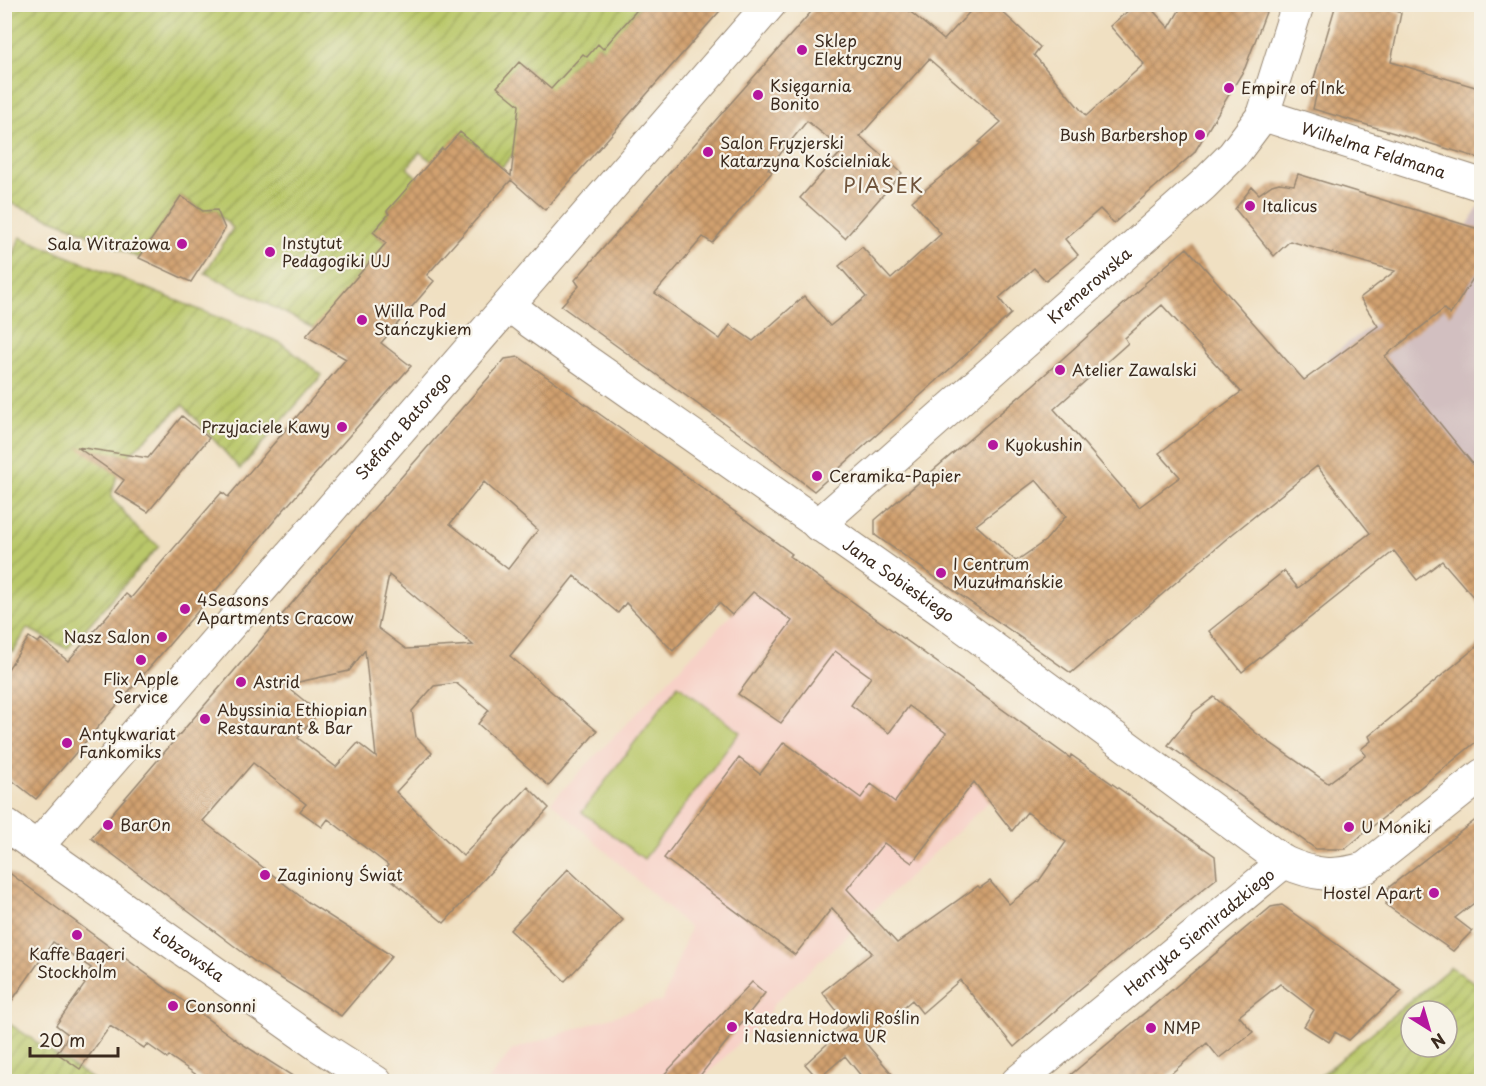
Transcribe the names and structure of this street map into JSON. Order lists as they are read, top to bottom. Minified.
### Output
{"streets":{"street":["Wilhelma Feldmana","Kremerowska","Stefana Batorego","Jana Sobieskiego","Henryka Siemiradzkiego","Łobzowska"]},"crossings":[["Wilhelma Feldmana","Kremerowska"],["Kremerowska","Jana Sobieskiego"],["Stefana Batorego","Jana Sobieskiego"],["Stefana Batorego","Łobzowska"],["Jana Sobieskiego","Henryka Siemiradzkiego"]],"districts":["PIASEK"],"places":["Sklep Elektryczny","Empire of Ink","Księgarnia Bonito","Bush Barbershop","Salon Fryzjerski Katarzyna Kościelniak","Italicus","Sala Witrażowa","Instytut Pedagogiki UJ","Willa Pod Stańczykiem","Atelier Zawalski","Przyjaciele Kawy","Kyokushin","Ceramika-Papier","I Centrum Muzułmańskie","4Seasons Apartments Cracow","Nasz Salon","Flix Apple Service","Astrid","Abyssinia Ethiopian Restaurant & Bar","Antykwariat Fankomiks","BarOn","U Moniki","Zaginiony Świat","Hostel Apart","Kaffe Bageri Stockholm","Consonni","Katedra Hodowli Roślin i Nasiennictwa UR","NMP"],"scale_bar":"20 m","north":"bottom right"}
